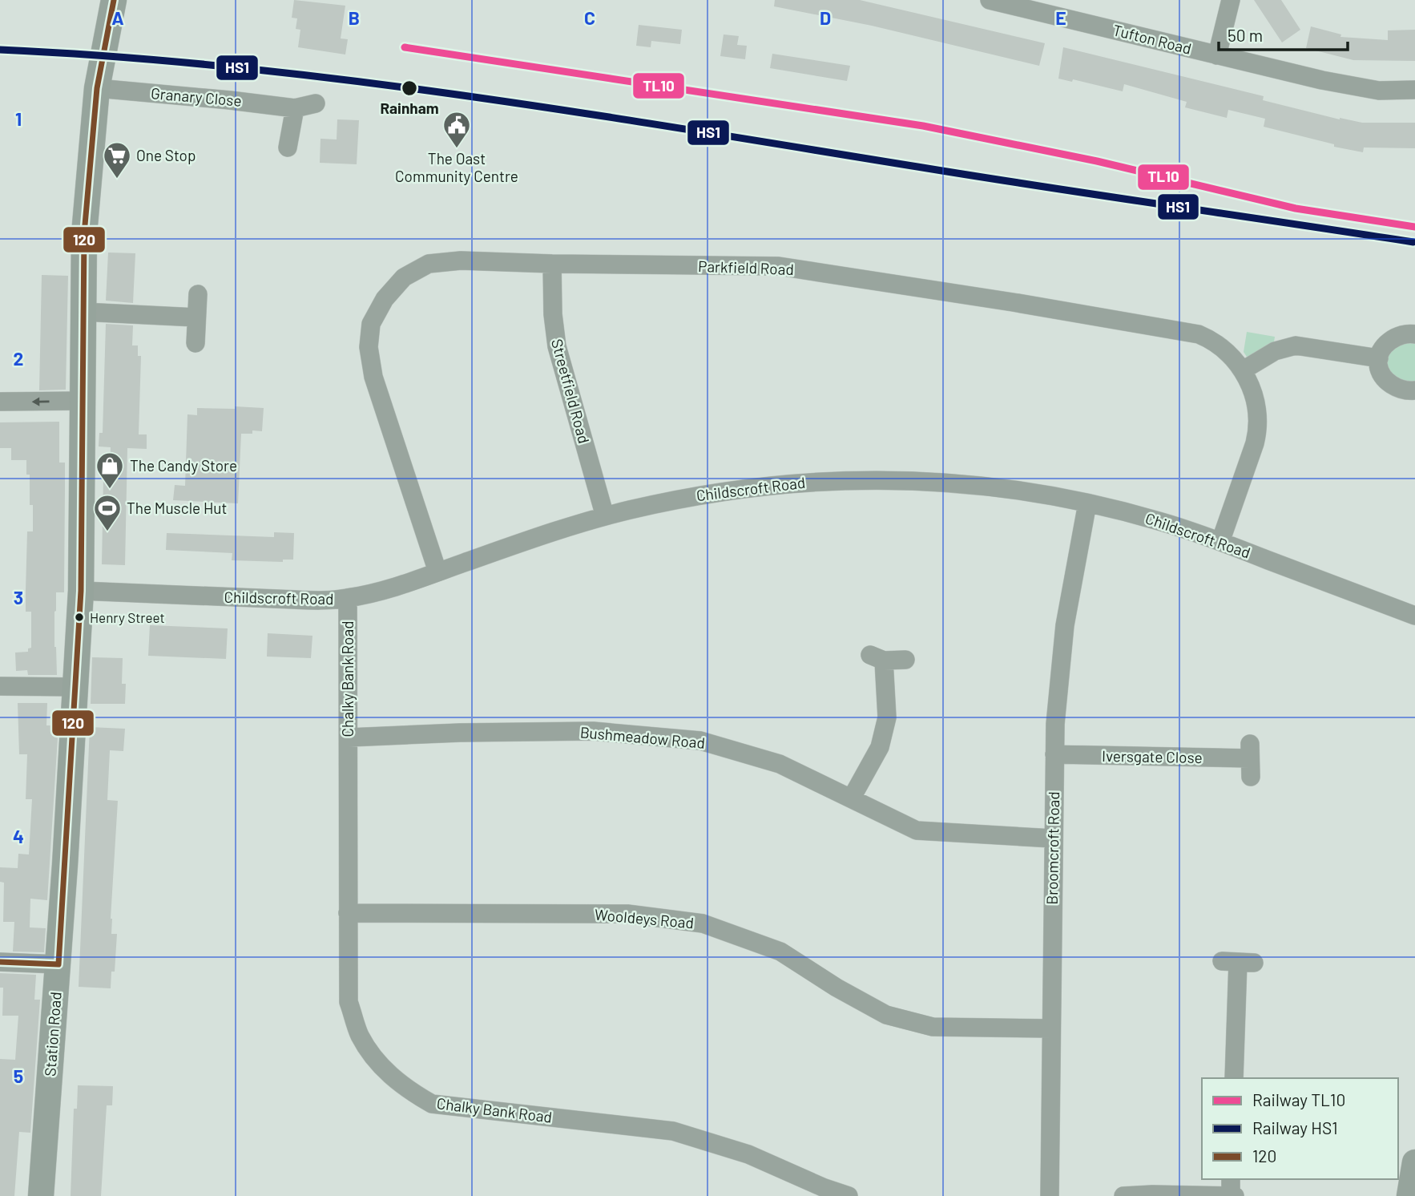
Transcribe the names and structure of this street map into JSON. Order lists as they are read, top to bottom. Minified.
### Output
{"streets":{"main road":["Station Road"],"street":["Tufton Road","Granary Close","Parkfield Road","Streetfield Road","Childscroft Road","Chalky Bank Road","Bushmeadow Road","Iversgate Close","Broomcroft Road","Wooldeys Road"]},"crossings":[["Granary Close","Station Road"],["Parkfield Road","Streetfield Road"],["Parkfield Road","Childscroft Road"],["Streetfield Road","Childscroft Road"],["Childscroft Road","Chalky Bank Road"],["Childscroft Road","Broomcroft Road"],["Childscroft Road","Station Road"],["Chalky Bank Road","Bushmeadow Road"],["Chalky Bank Road","Wooldeys Road"],["Bushmeadow Road","Broomcroft Road"],["Iversgate Close","Broomcroft Road"],["Broomcroft Road","Wooldeys Road"]],"places":{"other":["Rainham","Henry Street"],"public building":["The Oast Community Centre"],"supermarket":["One Stop"],"shop":["The Candy Store"],"sports":["The Muscle Hut"]},"lines":["transit line 120","rail line TL10","rail line HS1"],"legend":["Railway TL10","Railway HS1","120"],"scale_bar":"50 m","grid":{"columns":["A","B","C","D","E"],"rows":["1","2","3","4","5"]}}
